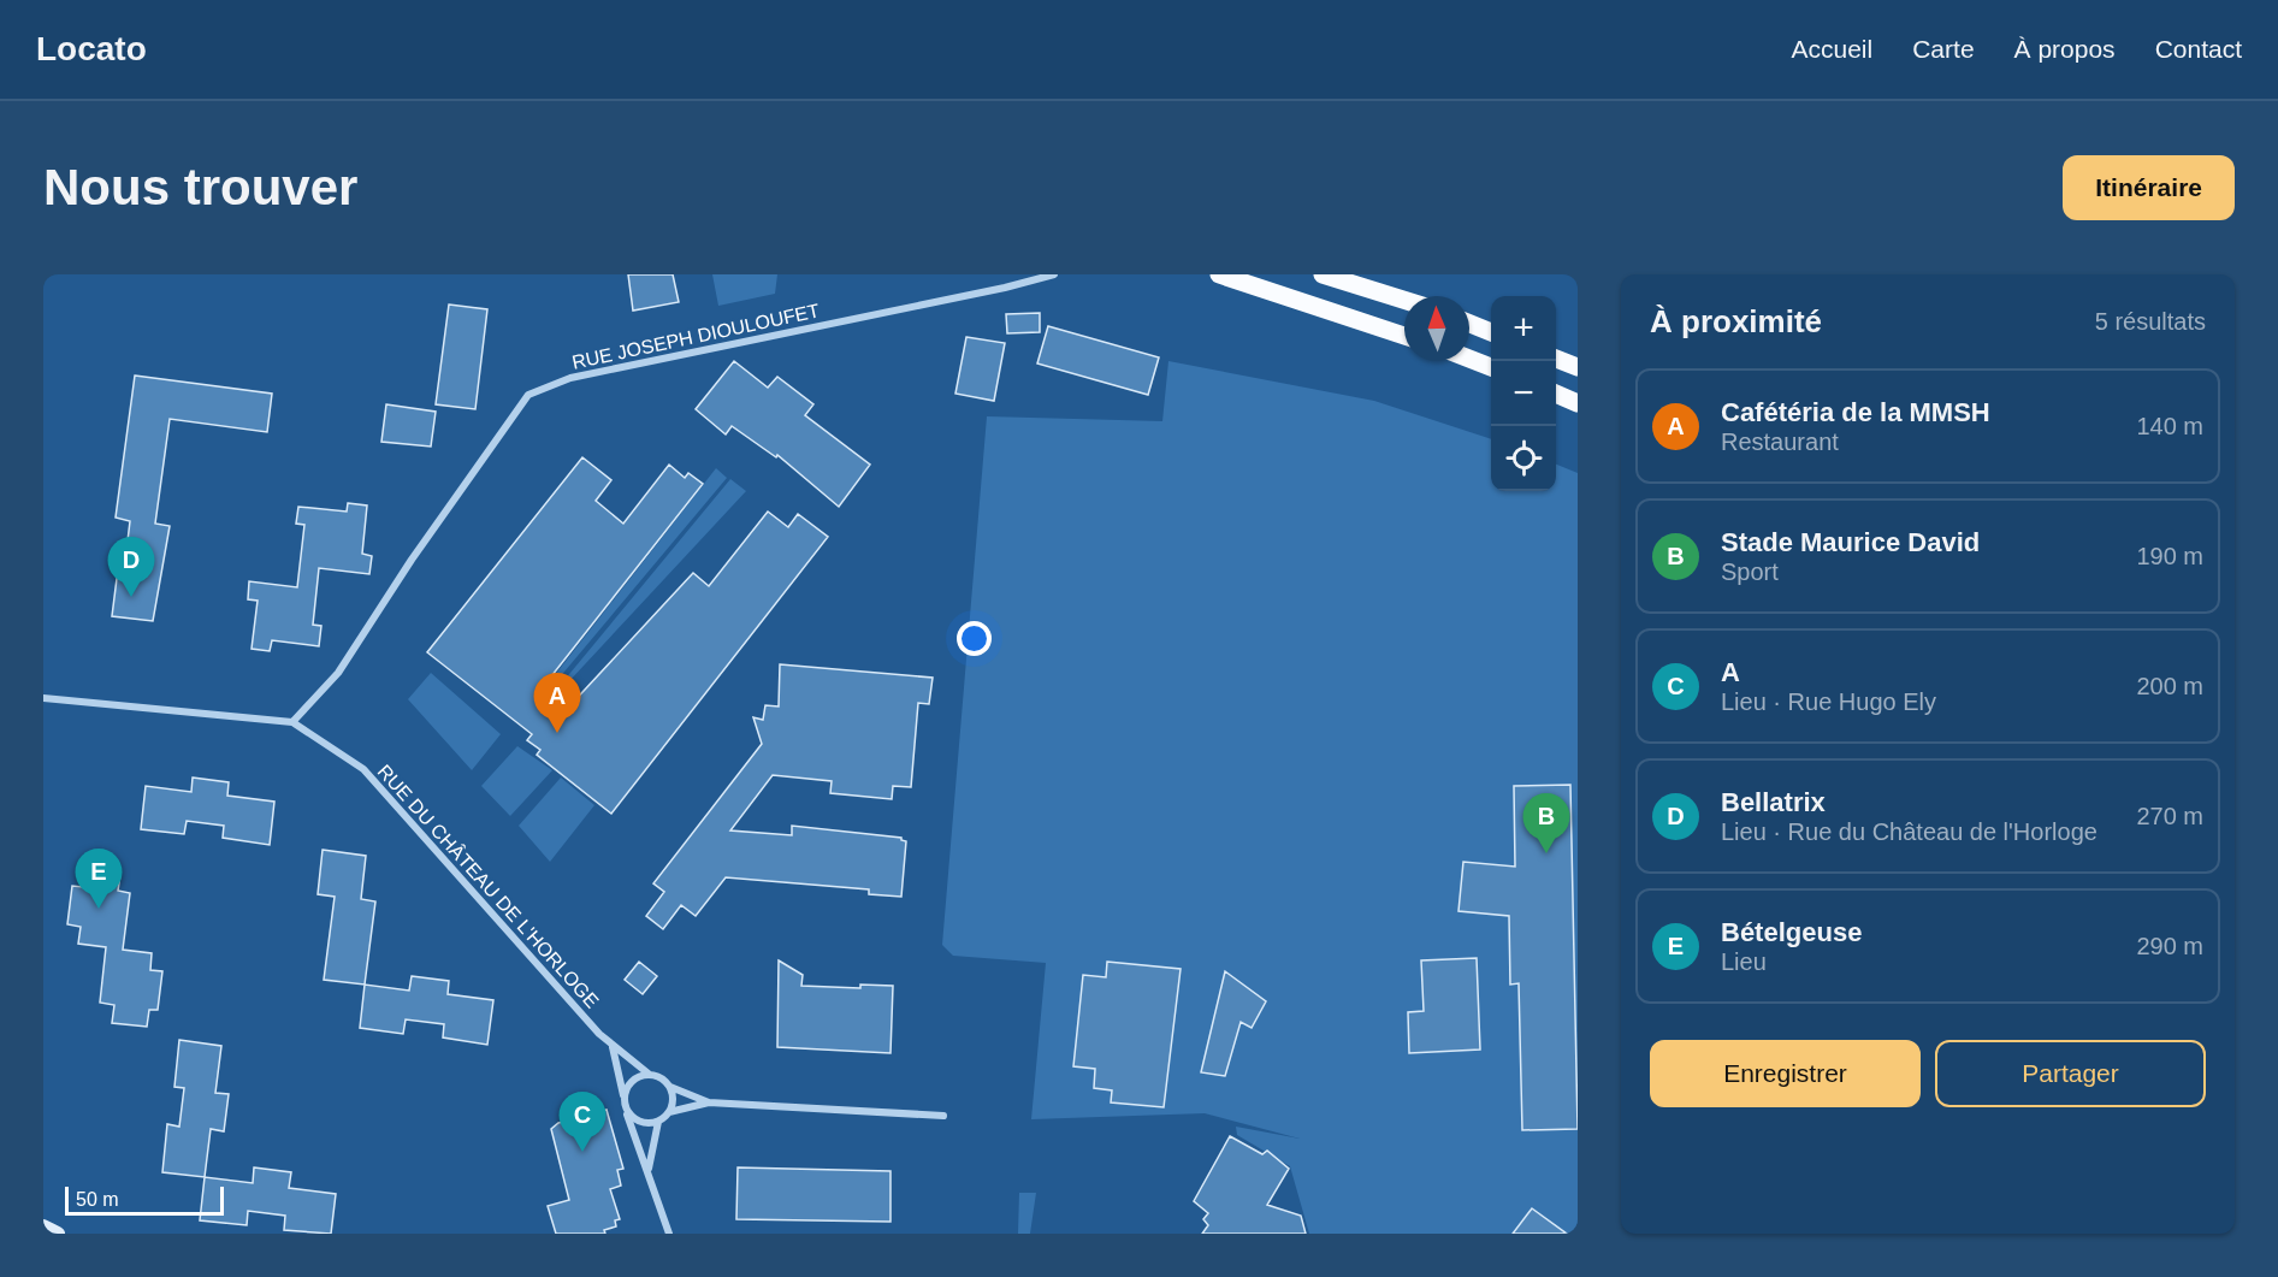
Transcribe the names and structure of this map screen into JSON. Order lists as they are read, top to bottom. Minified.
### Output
{"streets":{"street":["RUE JOSEPH DIOULOUFET","RUE DU CHÂTEAU DE L'HORLOGE"]},"crossings":[["RUE JOSEPH DIOULOUFET","RUE DU CHÂTEAU DE L'HORLOGE"]],"scale_bar":"50 m","north":"top","page":{"header":"Locato","nav":["Accueil","Carte","À propos","Contact"],"buttons":["Itinéraire",["Enregistrer","Partager"]],"title":"Nous trouver","heading":["À proximité","5 résultats"],"map_buttons":["+","−"],"list":[{"mark":"A","name":"Cafétéria de la MMSH","note":"Restaurant","value":"140 m"},{"mark":"B","name":"Stade Maurice David","note":"Sport","value":"190 m"},{"mark":"C","name":"A","note":"Lieu · Rue Hugo Ely","value":"200 m"},{"mark":"D","name":"Bellatrix","note":"Lieu · Rue du Château de l'Horloge","value":"270 m"},{"mark":"E","name":"Bételgeuse","note":"Lieu","value":"290 m"}],"pins":["D","A","B","E","C"],"scale":"50 m"}}
